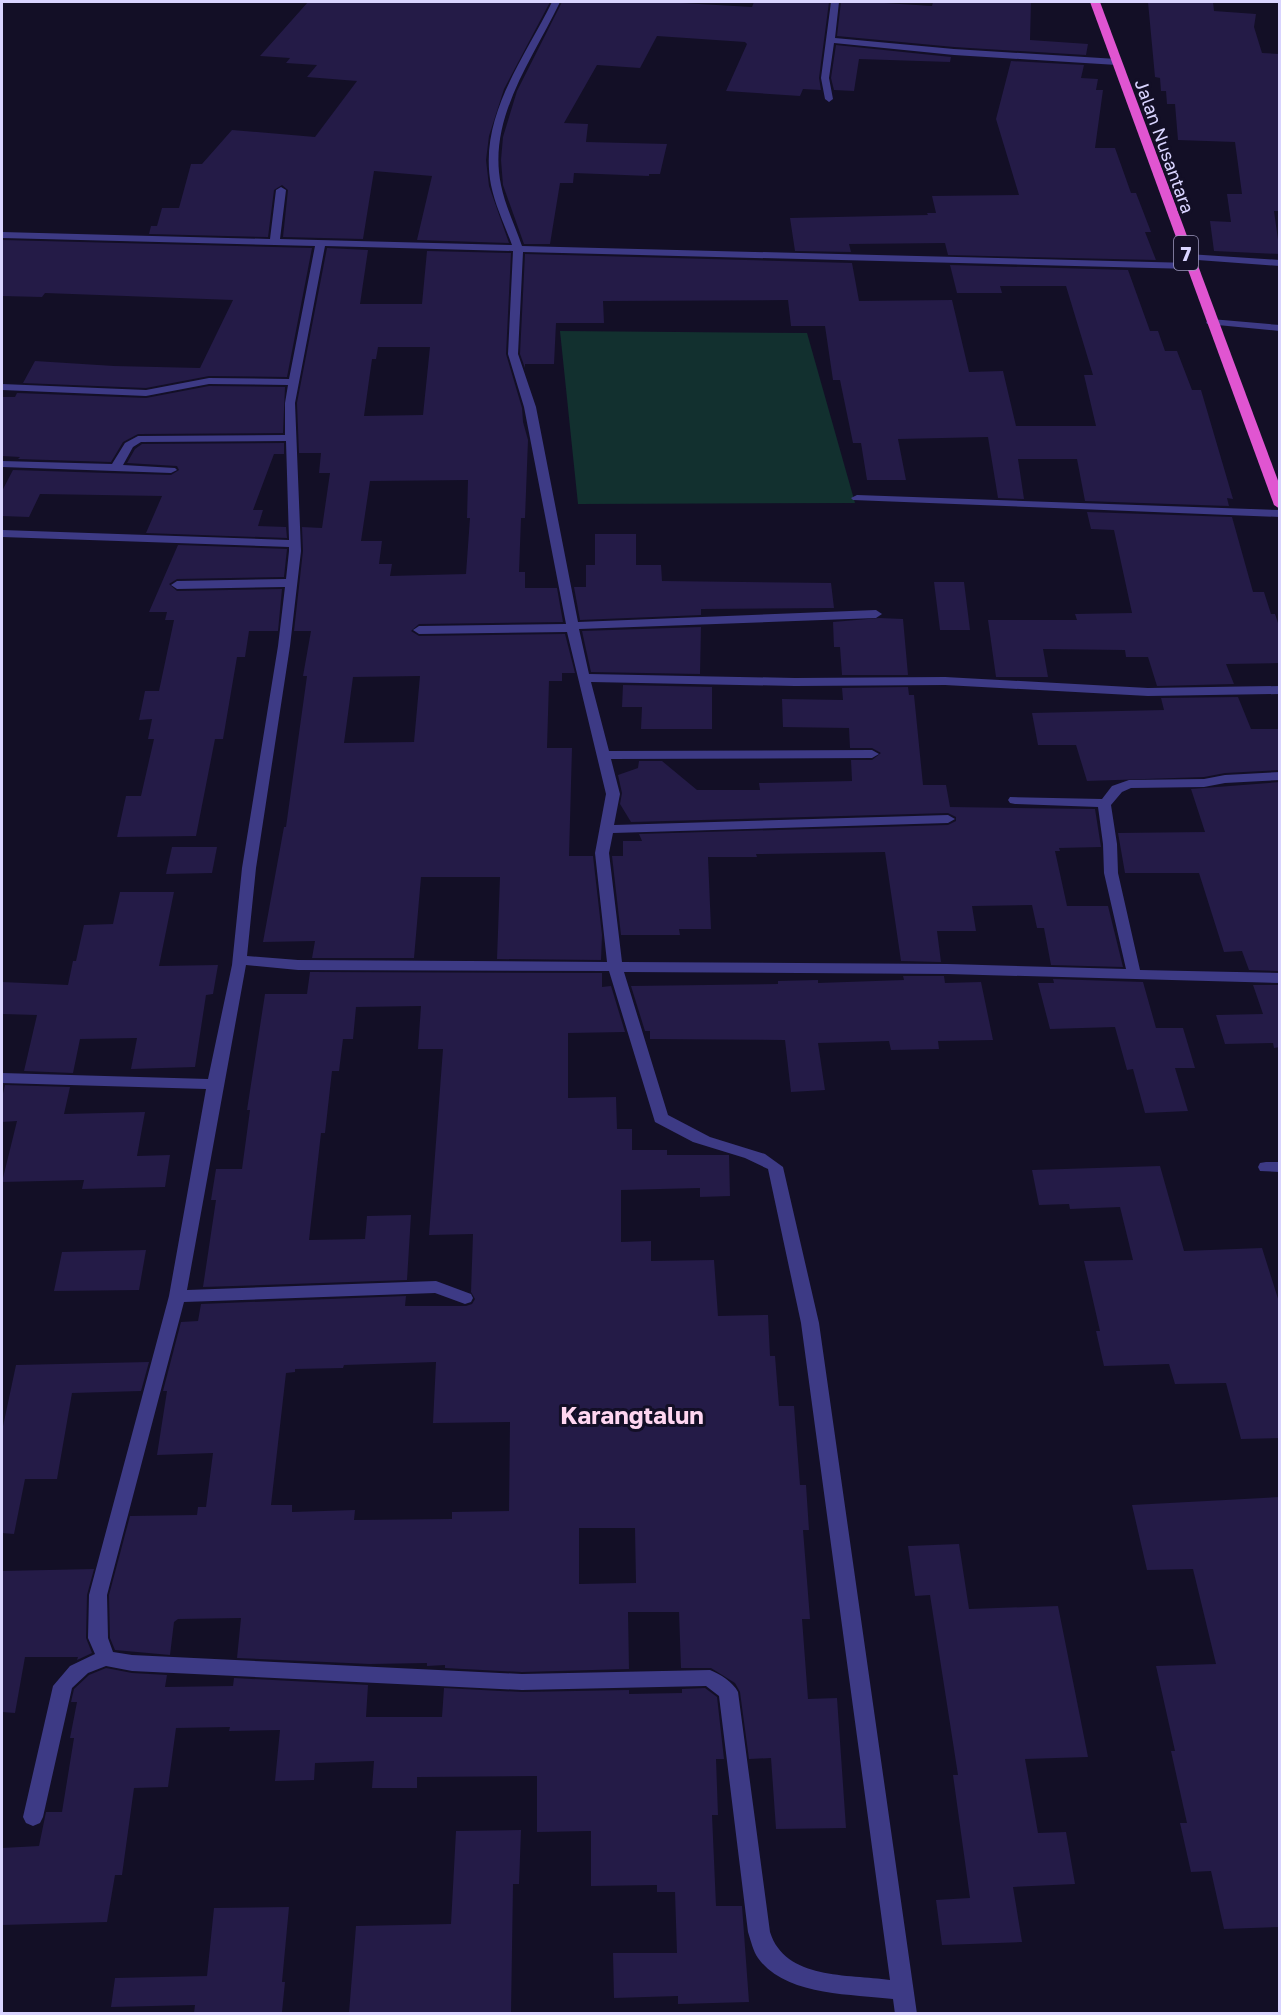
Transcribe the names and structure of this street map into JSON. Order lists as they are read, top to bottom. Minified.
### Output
{"streets":{"highway":["Jalan Nusantara","7"]},"districts":["Karangtalun"]}
